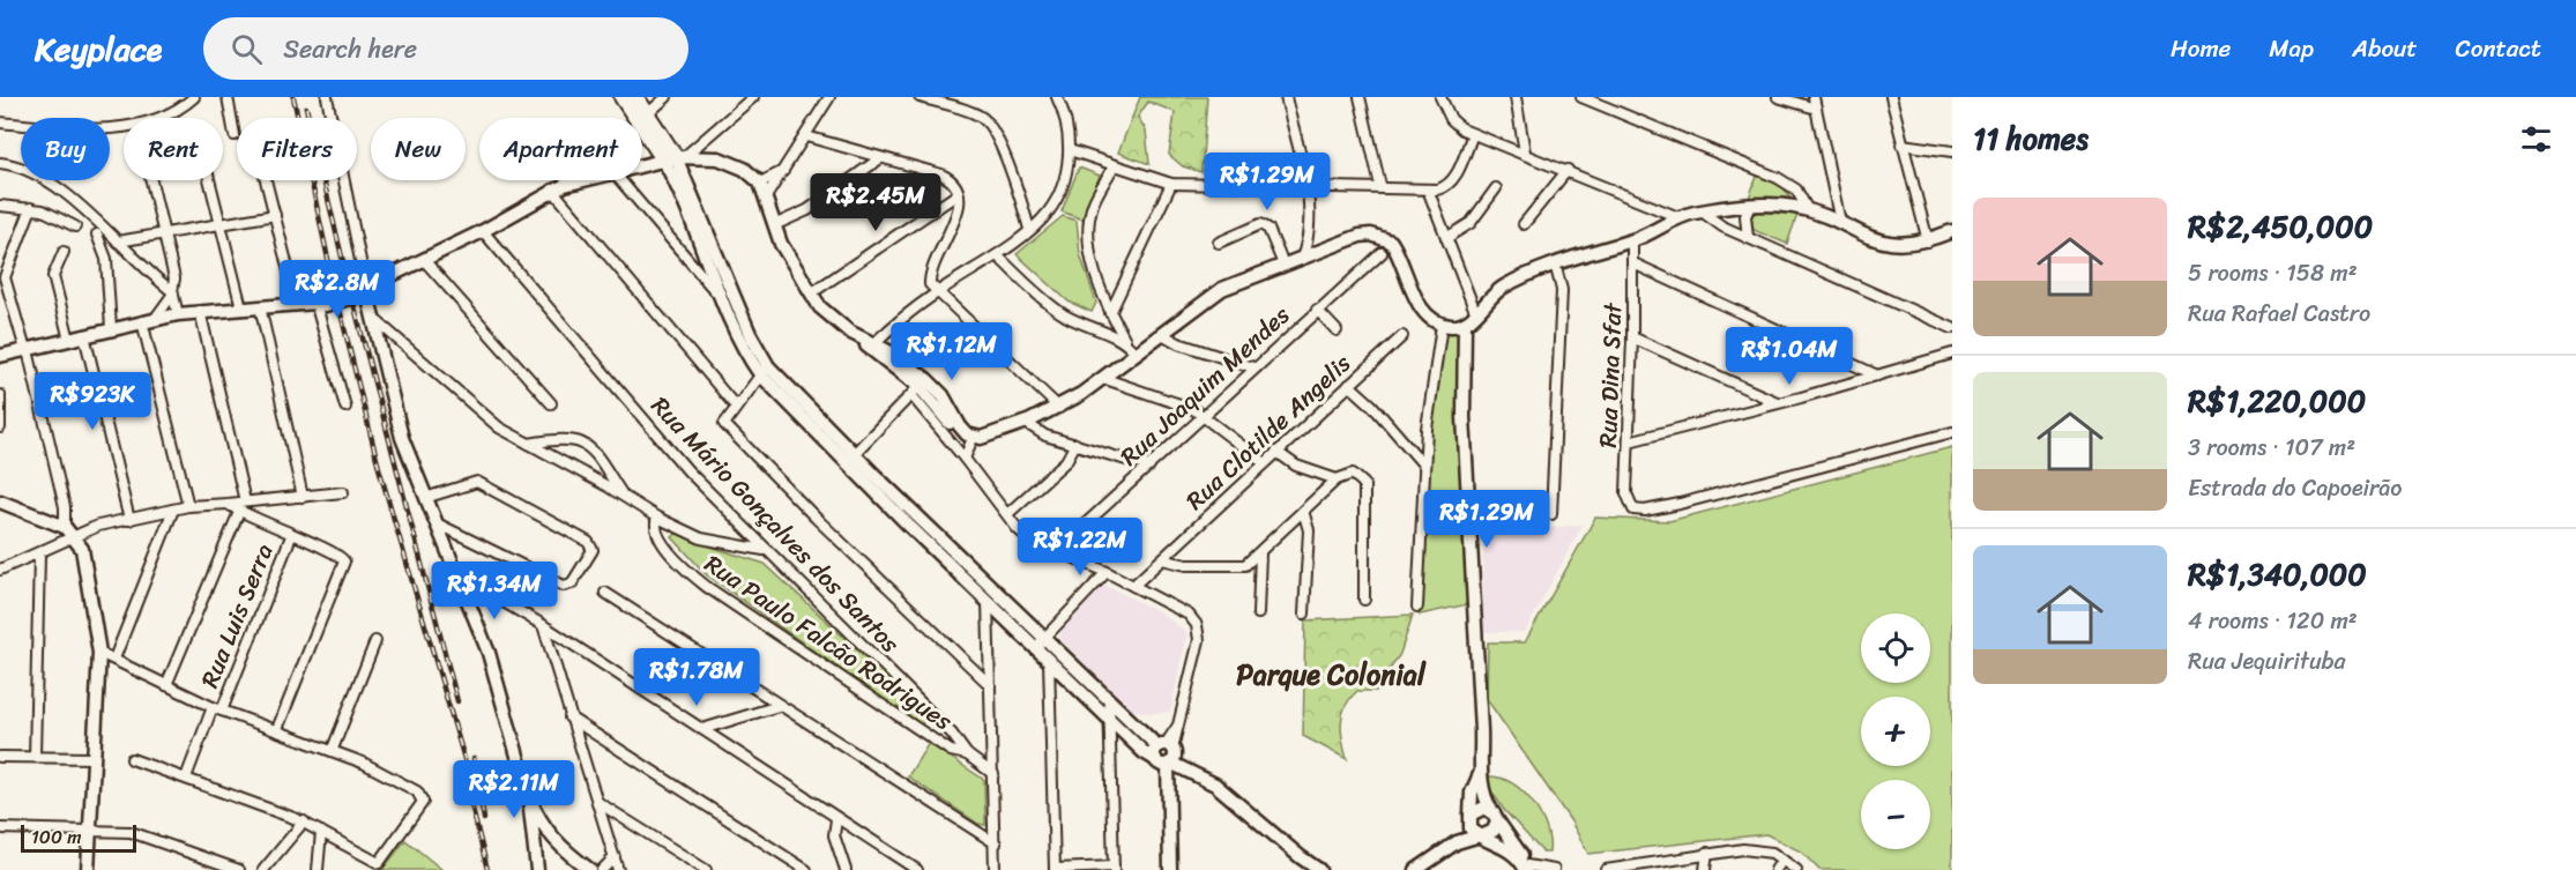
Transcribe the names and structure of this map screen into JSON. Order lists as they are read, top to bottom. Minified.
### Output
{"streets":{"street":["Rua Dina Sfat","Rua Joaquim Mendes","Rua Clotilde Angelis","Rua Mário Gonçalves dos Santos","Rua Luis Serra","Rua Paulo Falcão Rodrigues"]},"crossings":[["Rua Mário Gonçalves dos Santos","Rua Paulo Falcão Rodrigues"]],"districts":["Parque Colonial"],"scale_bar":"100 m","page":{"header":"Keyplace","search":"Search here","nav":["Home","Map","About","Contact"],"heading":"11 homes","chip":["Buy","Rent","Filters","New","Apartment"],"price":["R$1.29M","R$2.45M","R$2.8M","R$1.12M","R$1.04M","R$923K","R$1.29M","R$1.22M","R$1.34M","R$1.78M","R$2.11M"],"list":[{"name":"R$2,450,000","note":"5 rooms · 158 m² · Rua Rafael Castro"},{"name":"R$1,220,000","note":"3 rooms · 107 m² · Estrada do Capoeirão"},{"name":"R$1,340,000","note":"4 rooms · 120 m² · Rua Jequirituba"}],"map_buttons":["+","−"],"scale":"100 m"}}
